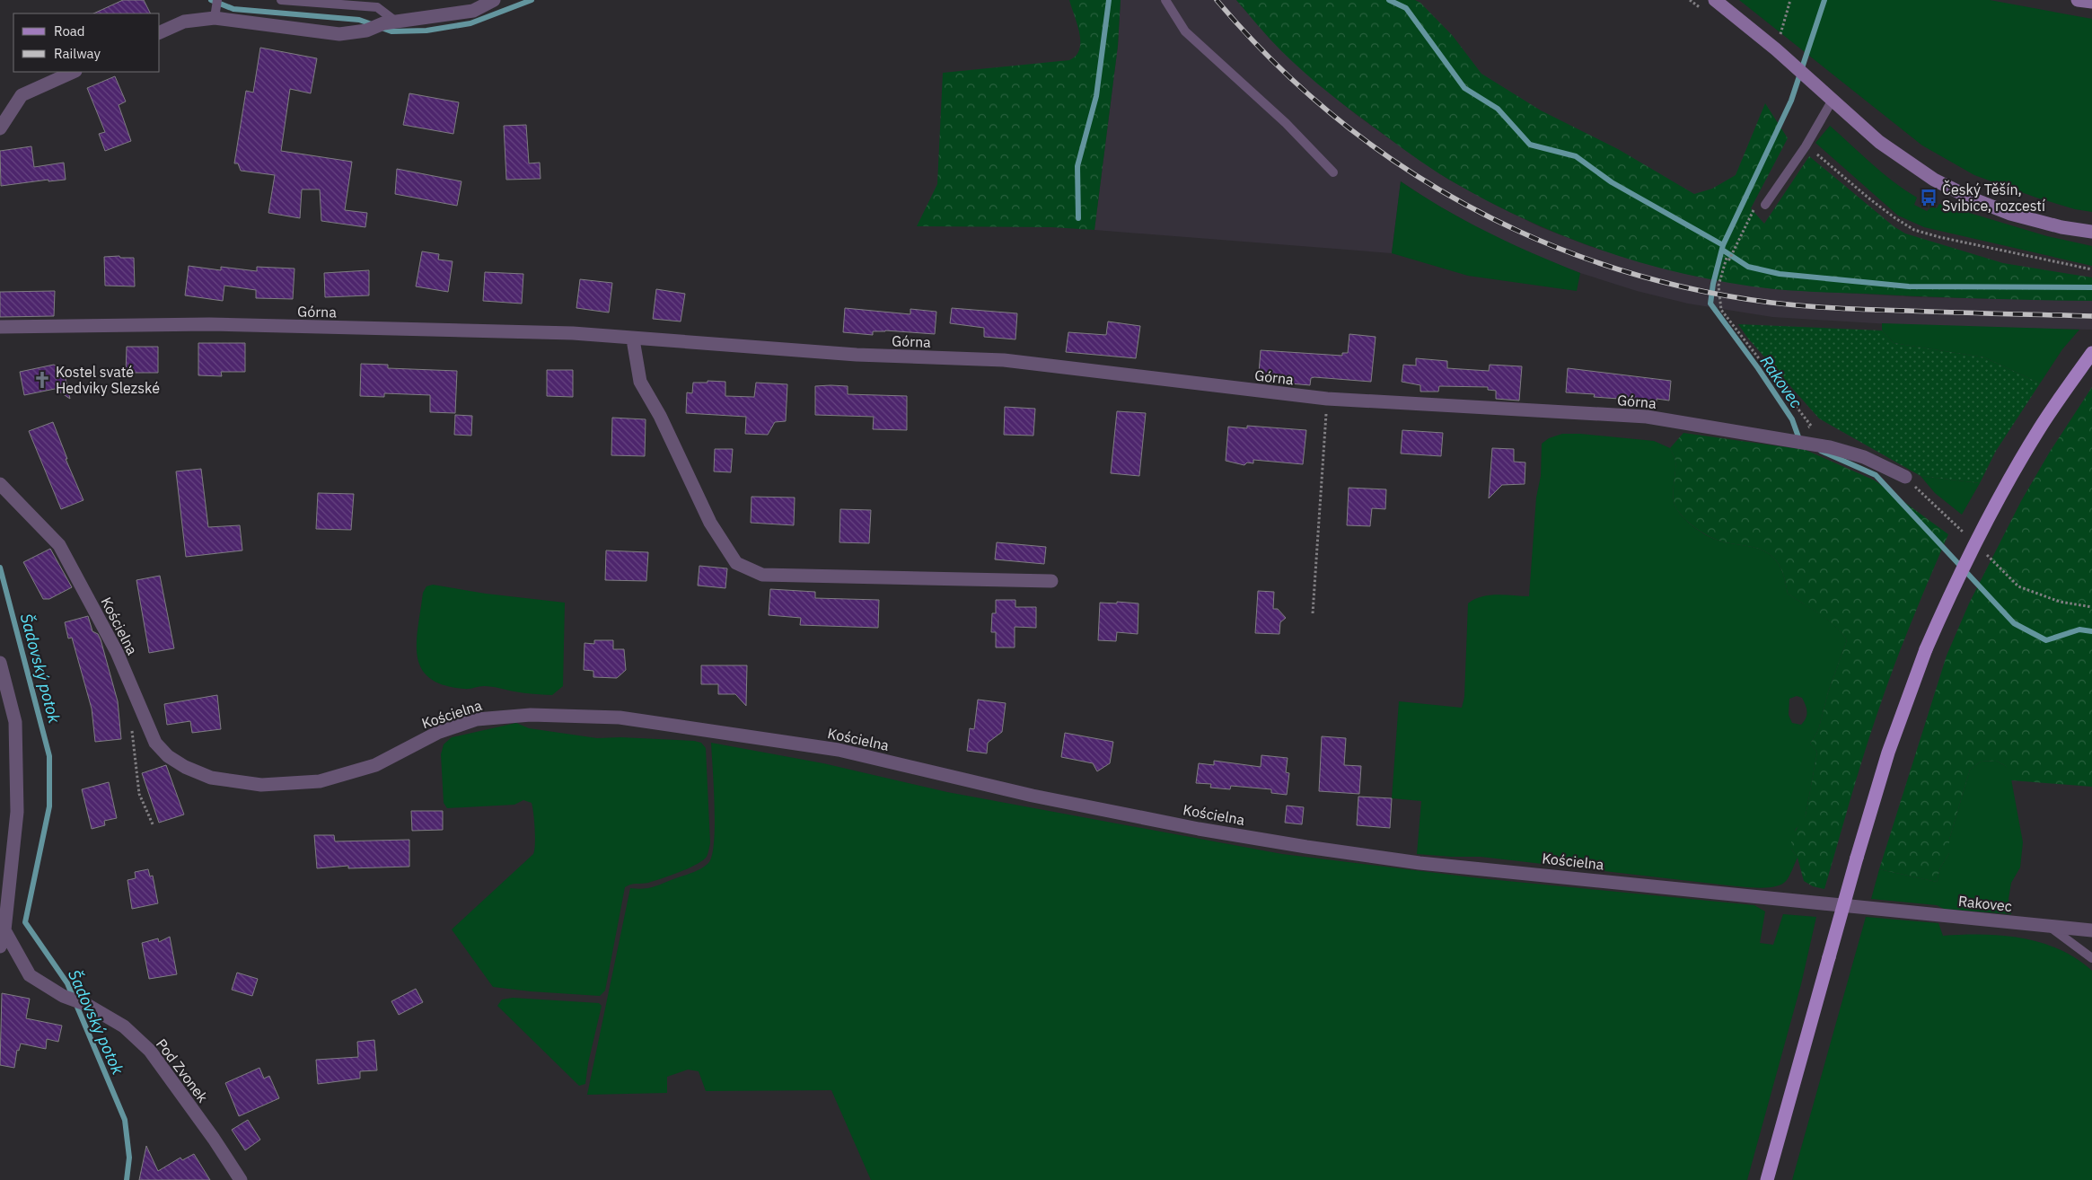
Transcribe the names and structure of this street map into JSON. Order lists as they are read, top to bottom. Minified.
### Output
{"streets":{"street":["Górna","Kościelna","Rakovec","Pod Zvonek"]},"crossings":[["Kościelna","Rakovec"]],"water":["Rakovec","Šadovský potok"],"places":{"bus stop":["Český Těšín, Svibice, rozcestí"],"church":["Kostel svaté Hedviky Slezské"]},"legend":["Road","Railway"]}
